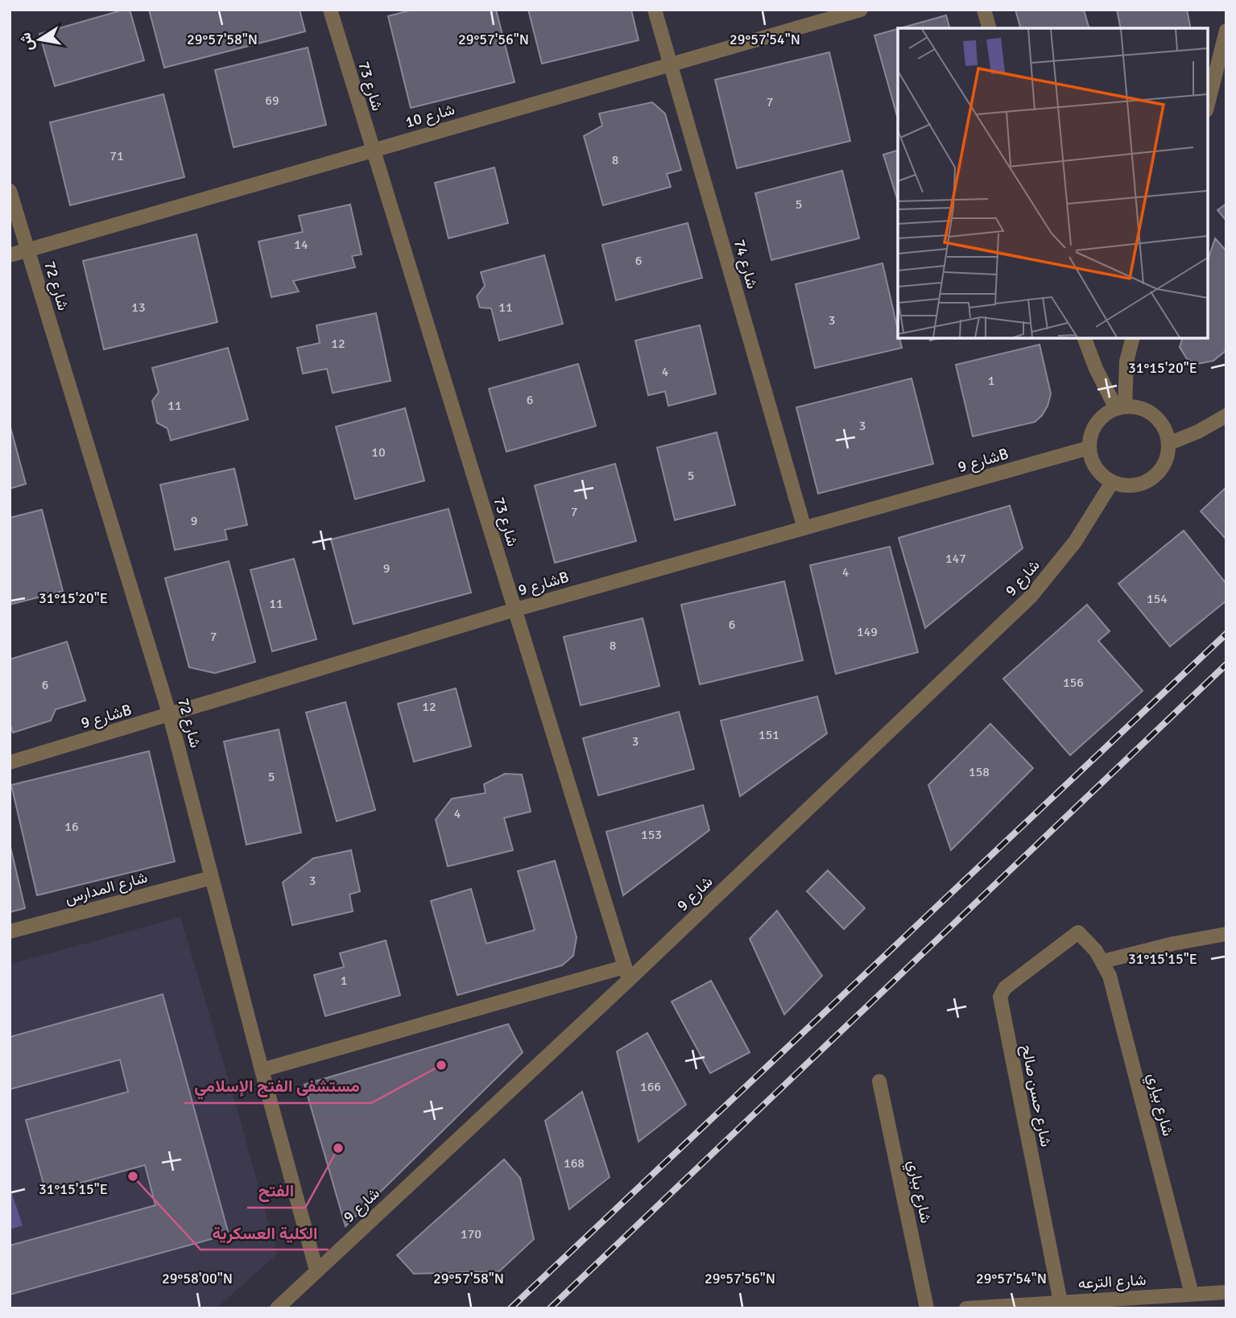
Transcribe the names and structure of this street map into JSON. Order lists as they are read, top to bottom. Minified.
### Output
{"streets":{"street":["شارع 73","شارع 10","شارع 74","شارع 72","شارع 9B","شارع 9","شارع المدارس","شارع حسن صالح","شارع بياري","شارع بباري","شارع الترعه"]},"crossings":[["شارع 73","شارع 10"],["شارع 73","شارع 9B"],["شارع 73","شارع 9"],["شارع 10","شارع 74"],["شارع 10","شارع 72"],["شارع 74","شارع 9B"],["شارع 72","شارع 9B"],["شارع 72","شارع 9"],["شارع 72","شارع المدارس"],["شارع 9B","شارع 9"],["شارع حسن صالح","شارع بياري"],["شارع حسن صالح","شارع الترعه"],["شارع بياري","شارع الترعه"]],"places":["مستشفى الفتح الإسلامي","الفتح","الكلية العسكرية"],"house_numbers":["69","7","71","8","5","14","6","13","11","3","12","4","1","6","11","3","10","5","7","9","147","9","4","154","11","6","149","7","8","156","6","12","151","3","158","5","4","16","153","3","1","166","168","170"],"north":"left","coordinates":["29°57'58\"N","29°57'56\"N","29°57'54\"N","31°15'20\"E","31°15'15\"E","29°58'00\"N"]}
